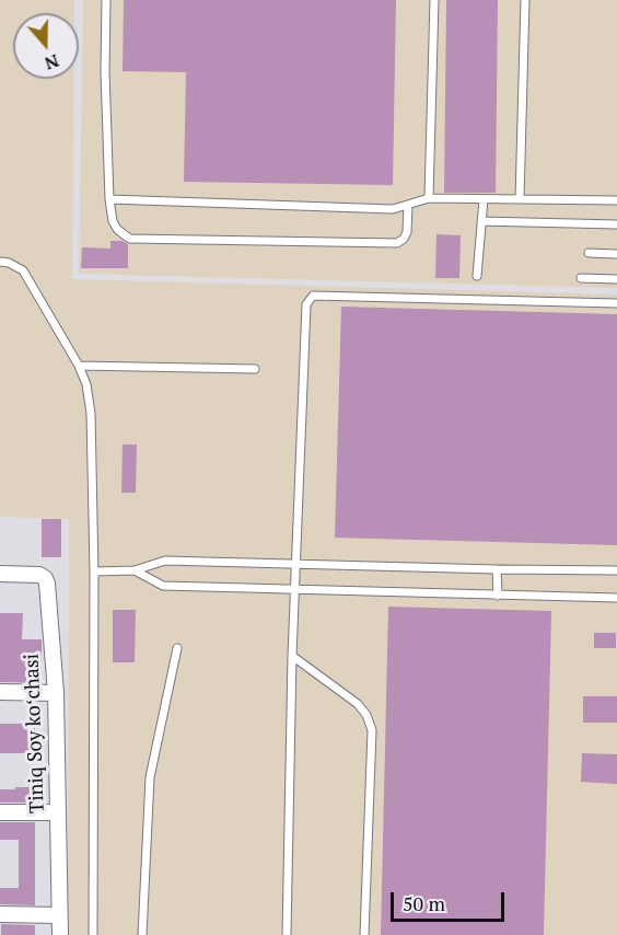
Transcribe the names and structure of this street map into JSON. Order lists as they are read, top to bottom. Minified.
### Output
{"streets":{"street":["Tiniq Soy koʻchasi"]},"scale_bar":"50 m","north":"bottom"}
